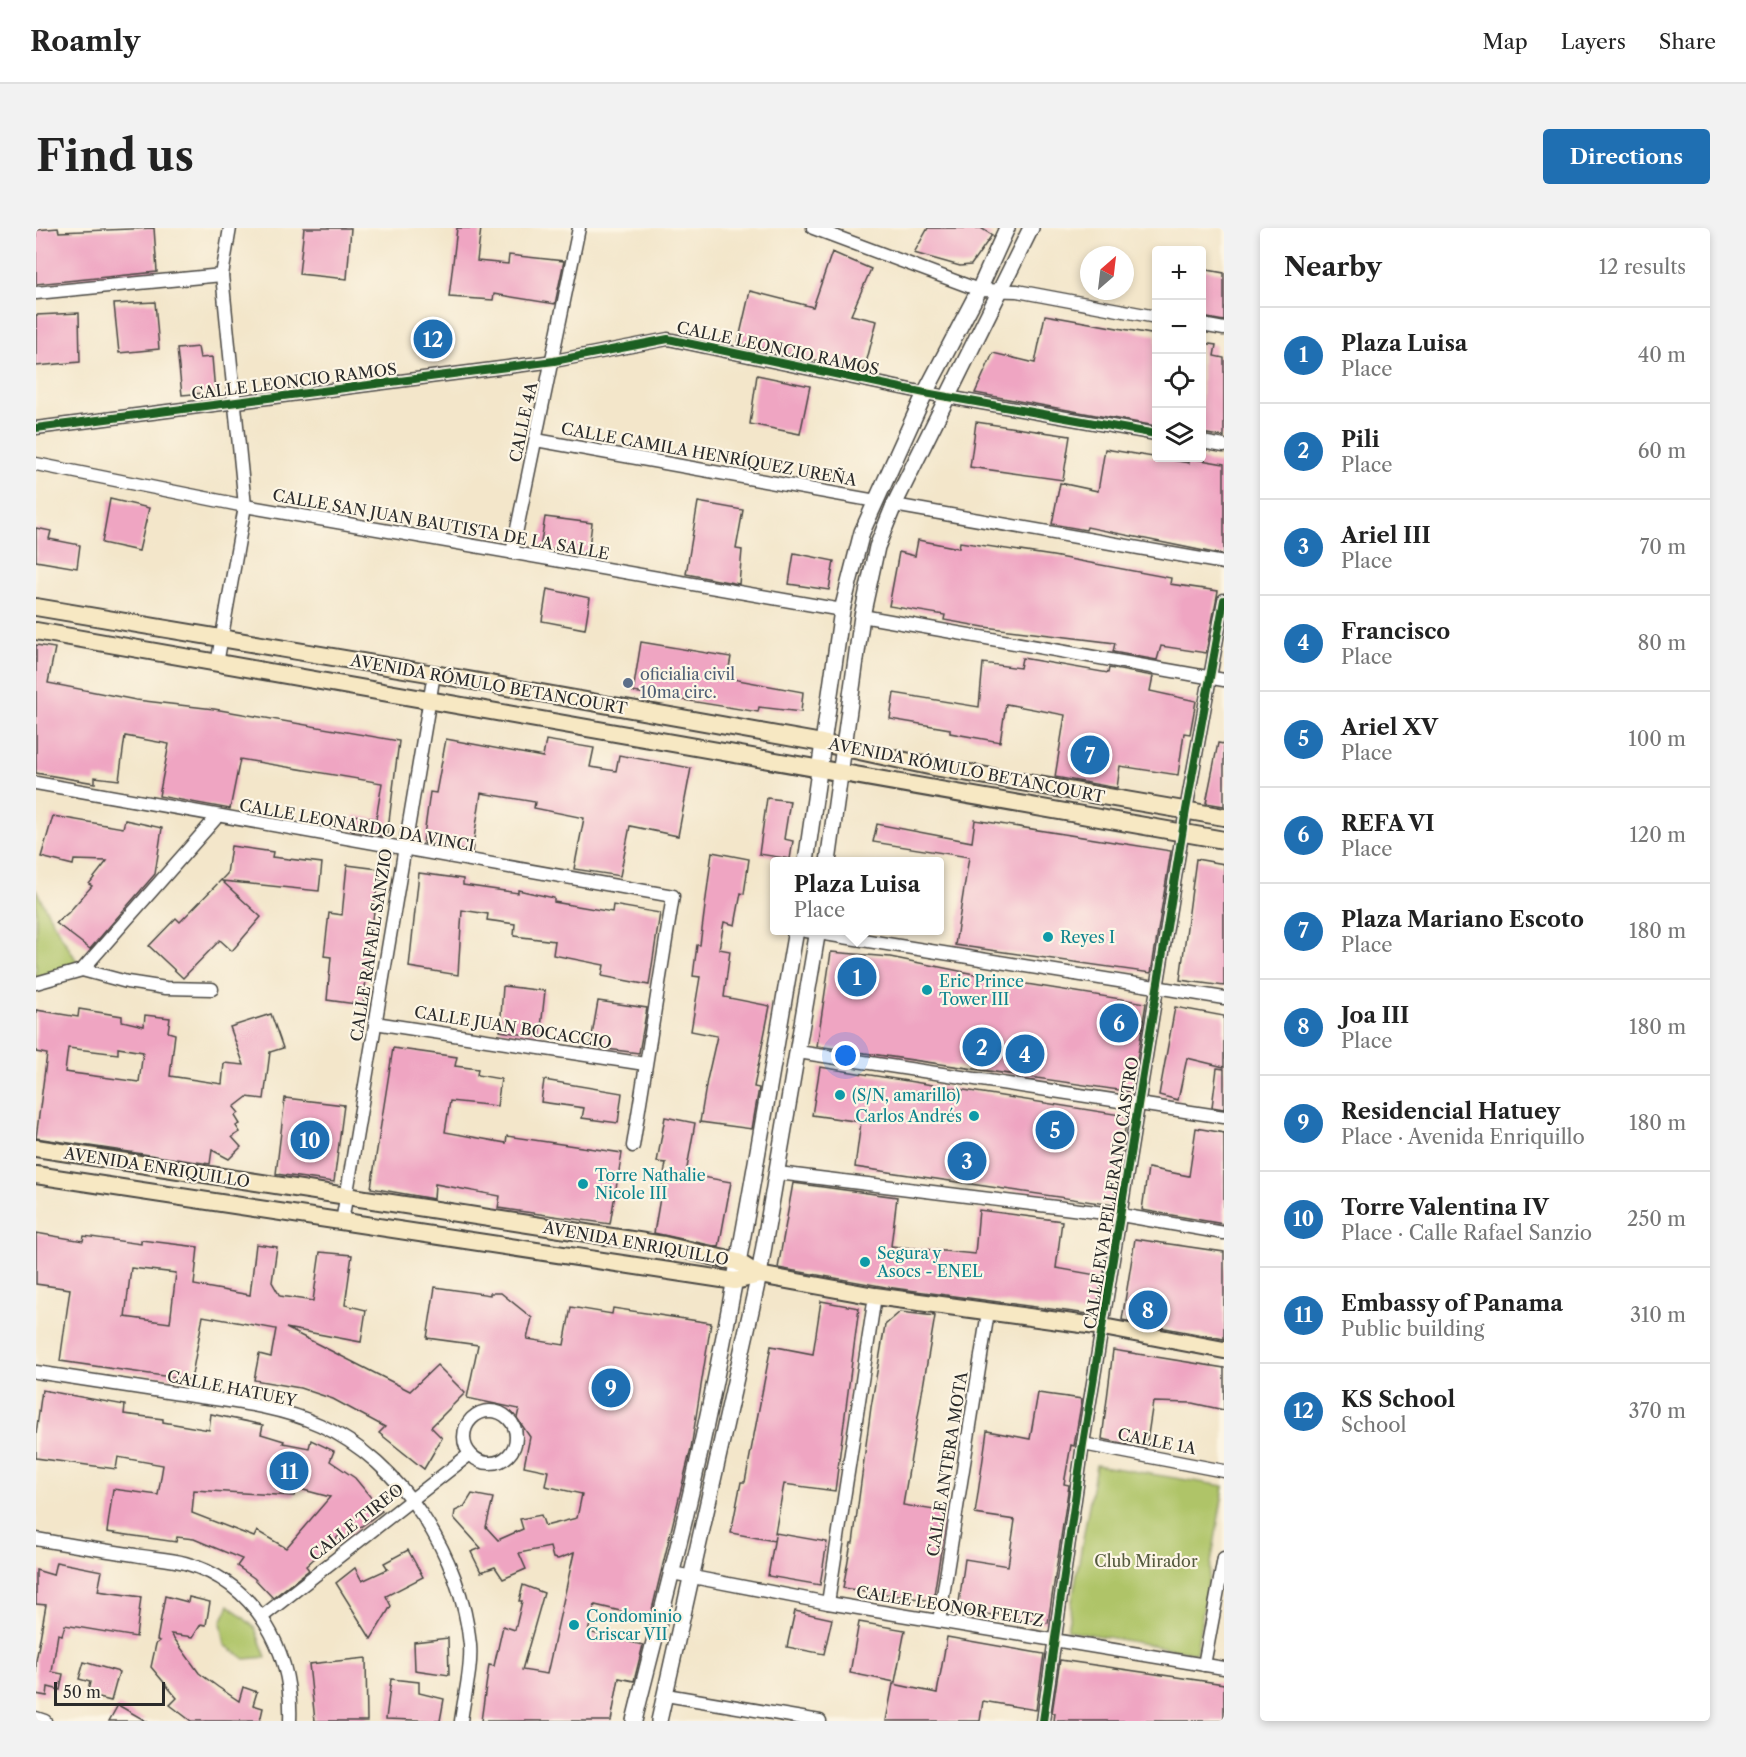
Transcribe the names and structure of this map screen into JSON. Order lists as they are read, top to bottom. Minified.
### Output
{"streets":{"main road":["AVENIDA RÓMULO BETANCOURT","AVENIDA ENRIQUILLO"],"street":["CALLE LEONCIO RAMOS","CALLE 4A","CALLE CAMILA HENRÍQUEZ UREÑA","CALLE SAN JUAN BAUTISTA DE LA SALLE","CALLE LEONARDO DA VINCI","CALLE RAFAEL SANZIO","CALLE JUAN BOCACCIO","CALLE EVA PELLERANO CASTRO","CALLE HATUEY","CALLE 1A","CALLE ANTERA MOTA","CALLE TIREO","CALLE LEONOR FELTZ"]},"crossings":[["CALLE LEONCIO RAMOS","CALLE 4A"],["CALLE 4A","CALLE CAMILA HENRÍQUEZ UREÑA"],["CALLE 4A","CALLE SAN JUAN BAUTISTA DE LA SALLE"],["AVENIDA RÓMULO BETANCOURT","CALLE RAFAEL SANZIO"],["AVENIDA RÓMULO BETANCOURT","CALLE EVA PELLERANO CASTRO"],["CALLE LEONARDO DA VINCI","CALLE RAFAEL SANZIO"],["CALLE LEONARDO DA VINCI","CALLE JUAN BOCACCIO"],["CALLE RAFAEL SANZIO","CALLE JUAN BOCACCIO"],["CALLE RAFAEL SANZIO","AVENIDA ENRIQUILLO"],["CALLE EVA PELLERANO CASTRO","CALLE 1A"],["CALLE EVA PELLERANO CASTRO","CALLE LEONOR FELTZ"],["CALLE HATUEY","CALLE TIREO"],["CALLE ANTERA MOTA","CALLE LEONOR FELTZ"]],"parks":["Club Mirador"],"places":["oficialia civil 10ma circ.","Reyes I","Eric Prince Tower III","(S/N, amarillo)","Carlos Andrés","Torre Nathalie Nicole III","Segura y Asocs - ENEL","Condominio Criscar VII"],"scale_bar":"50 m","north":"top right","page":{"header":"Roamly","nav":["Map","Layers","Share"],"buttons":"Directions","title":"Find us","heading":["Nearby","12 results"],"map_buttons":["+","−"],"list":[{"mark":"1","name":"Plaza Luisa","note":"Place","value":"40 m"},{"mark":"2","name":"Pili","note":"Place","value":"60 m"},{"mark":"3","name":"Ariel III","note":"Place","value":"70 m"},{"mark":"4","name":"Francisco","note":"Place","value":"80 m"},{"mark":"5","name":"Ariel XV","note":"Place","value":"100 m"},{"mark":"6","name":"REFA VI","note":"Place","value":"120 m"},{"mark":"7","name":"Plaza Mariano Escoto","note":"Place","value":"180 m"},{"mark":"8","name":"Joa III","note":"Place","value":"180 m"},{"mark":"9","name":"Residencial Hatuey","note":"Place · Avenida Enriquillo","value":"180 m"},{"mark":"10","name":"Torre Valentina IV","note":"Place · Calle Rafael Sanzio","value":"250 m"},{"mark":"11","name":"Embassy of Panama","note":"Public building","value":"310 m"},{"mark":"12","name":"KS School","note":"School","value":"370 m"}],"pins":["12","7","1","6","2","4","5","10","3","8","9","11"],"popup":["Plaza Luisa","Place"],"scale":"50 m"}}
